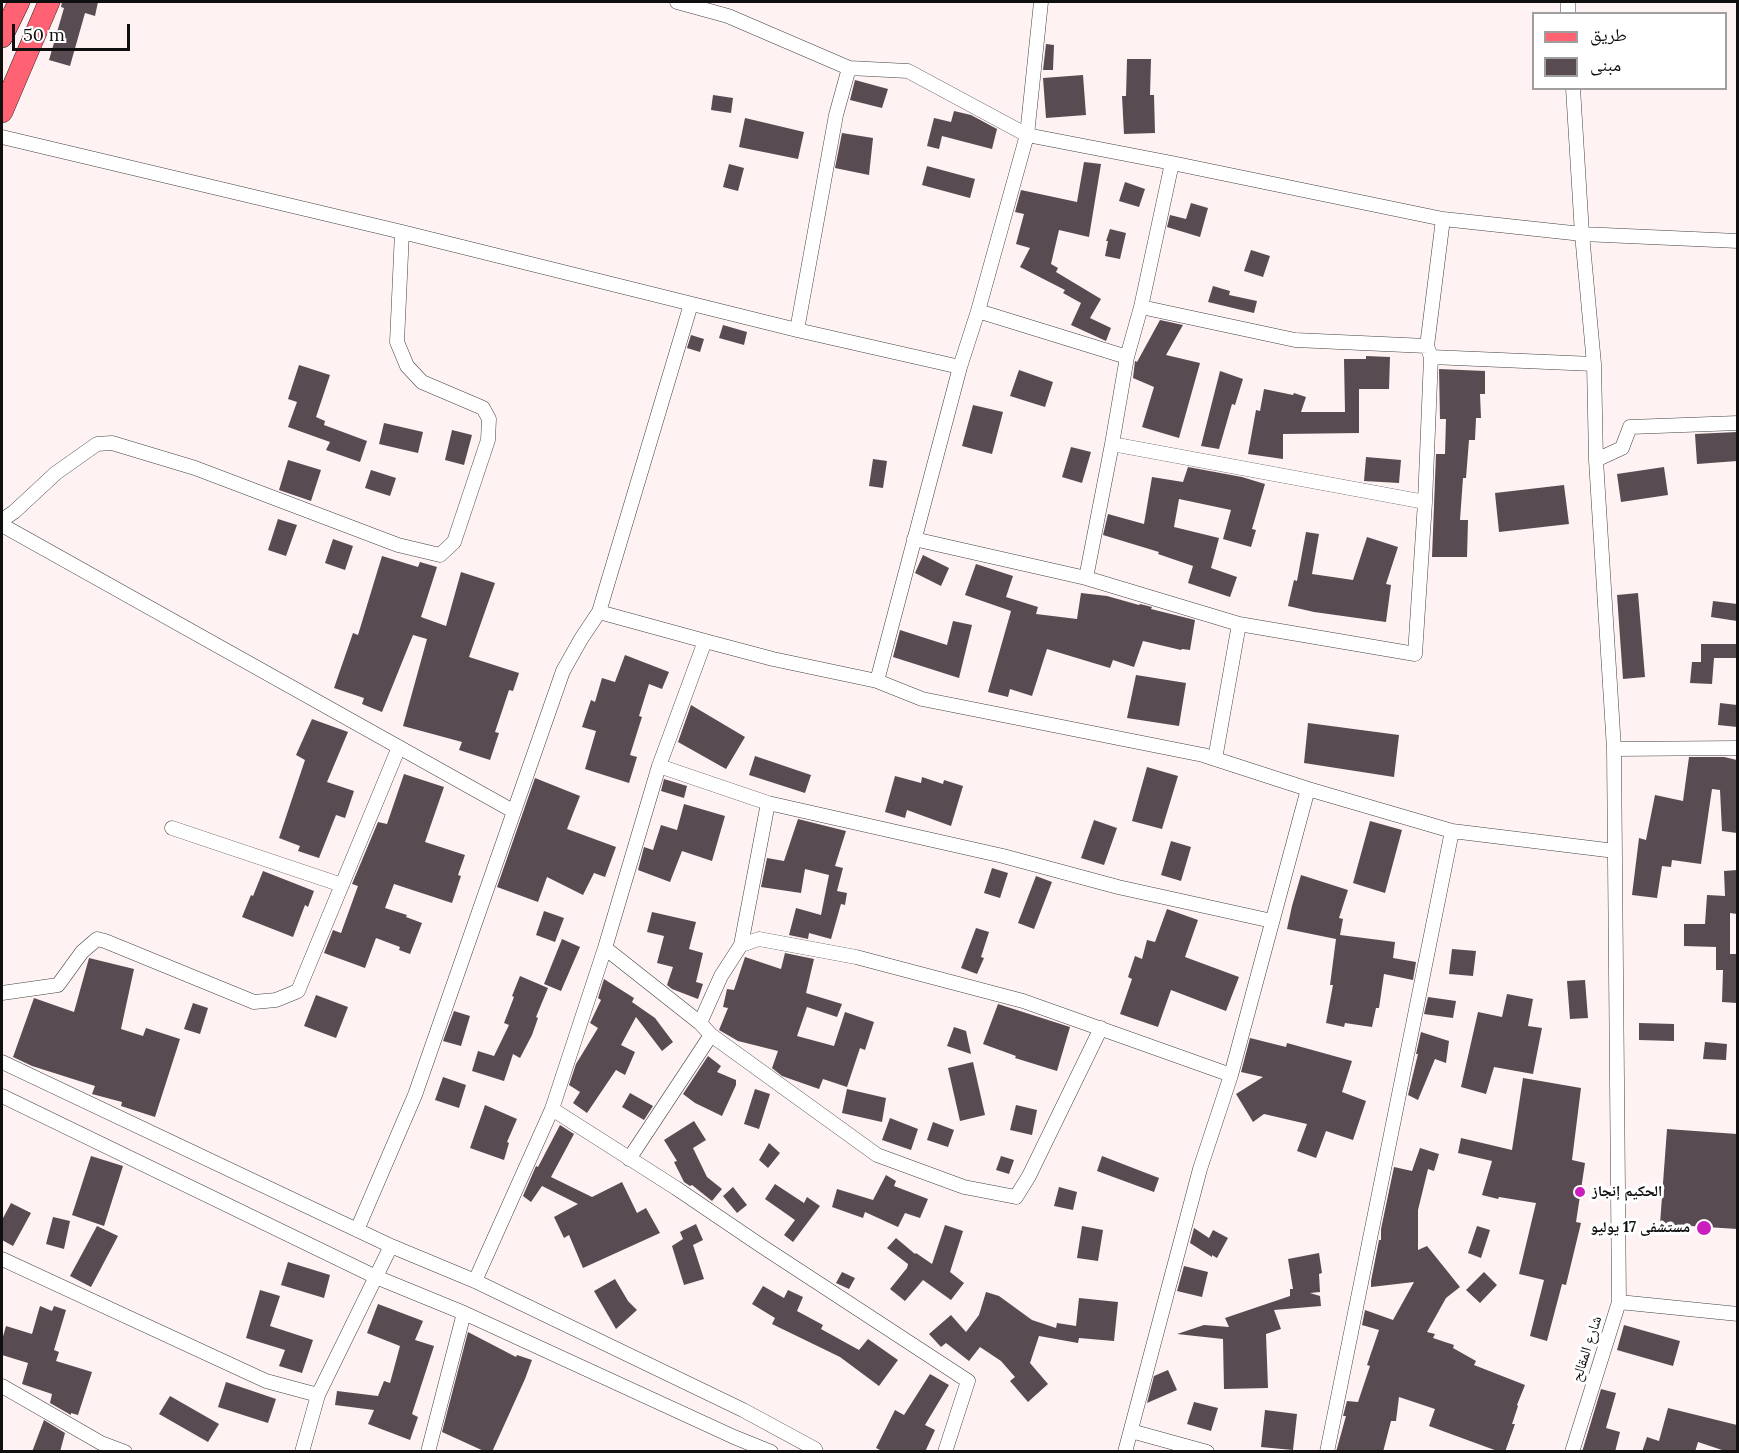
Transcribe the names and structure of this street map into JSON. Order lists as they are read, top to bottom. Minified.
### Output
{"streets":{"street":["شارع المقالح"]},"places":["الحكيم إنجاز","مستشفى 17 يوليو"],"legend":["طريق","مبنى"],"scale_bar":"50 m"}
